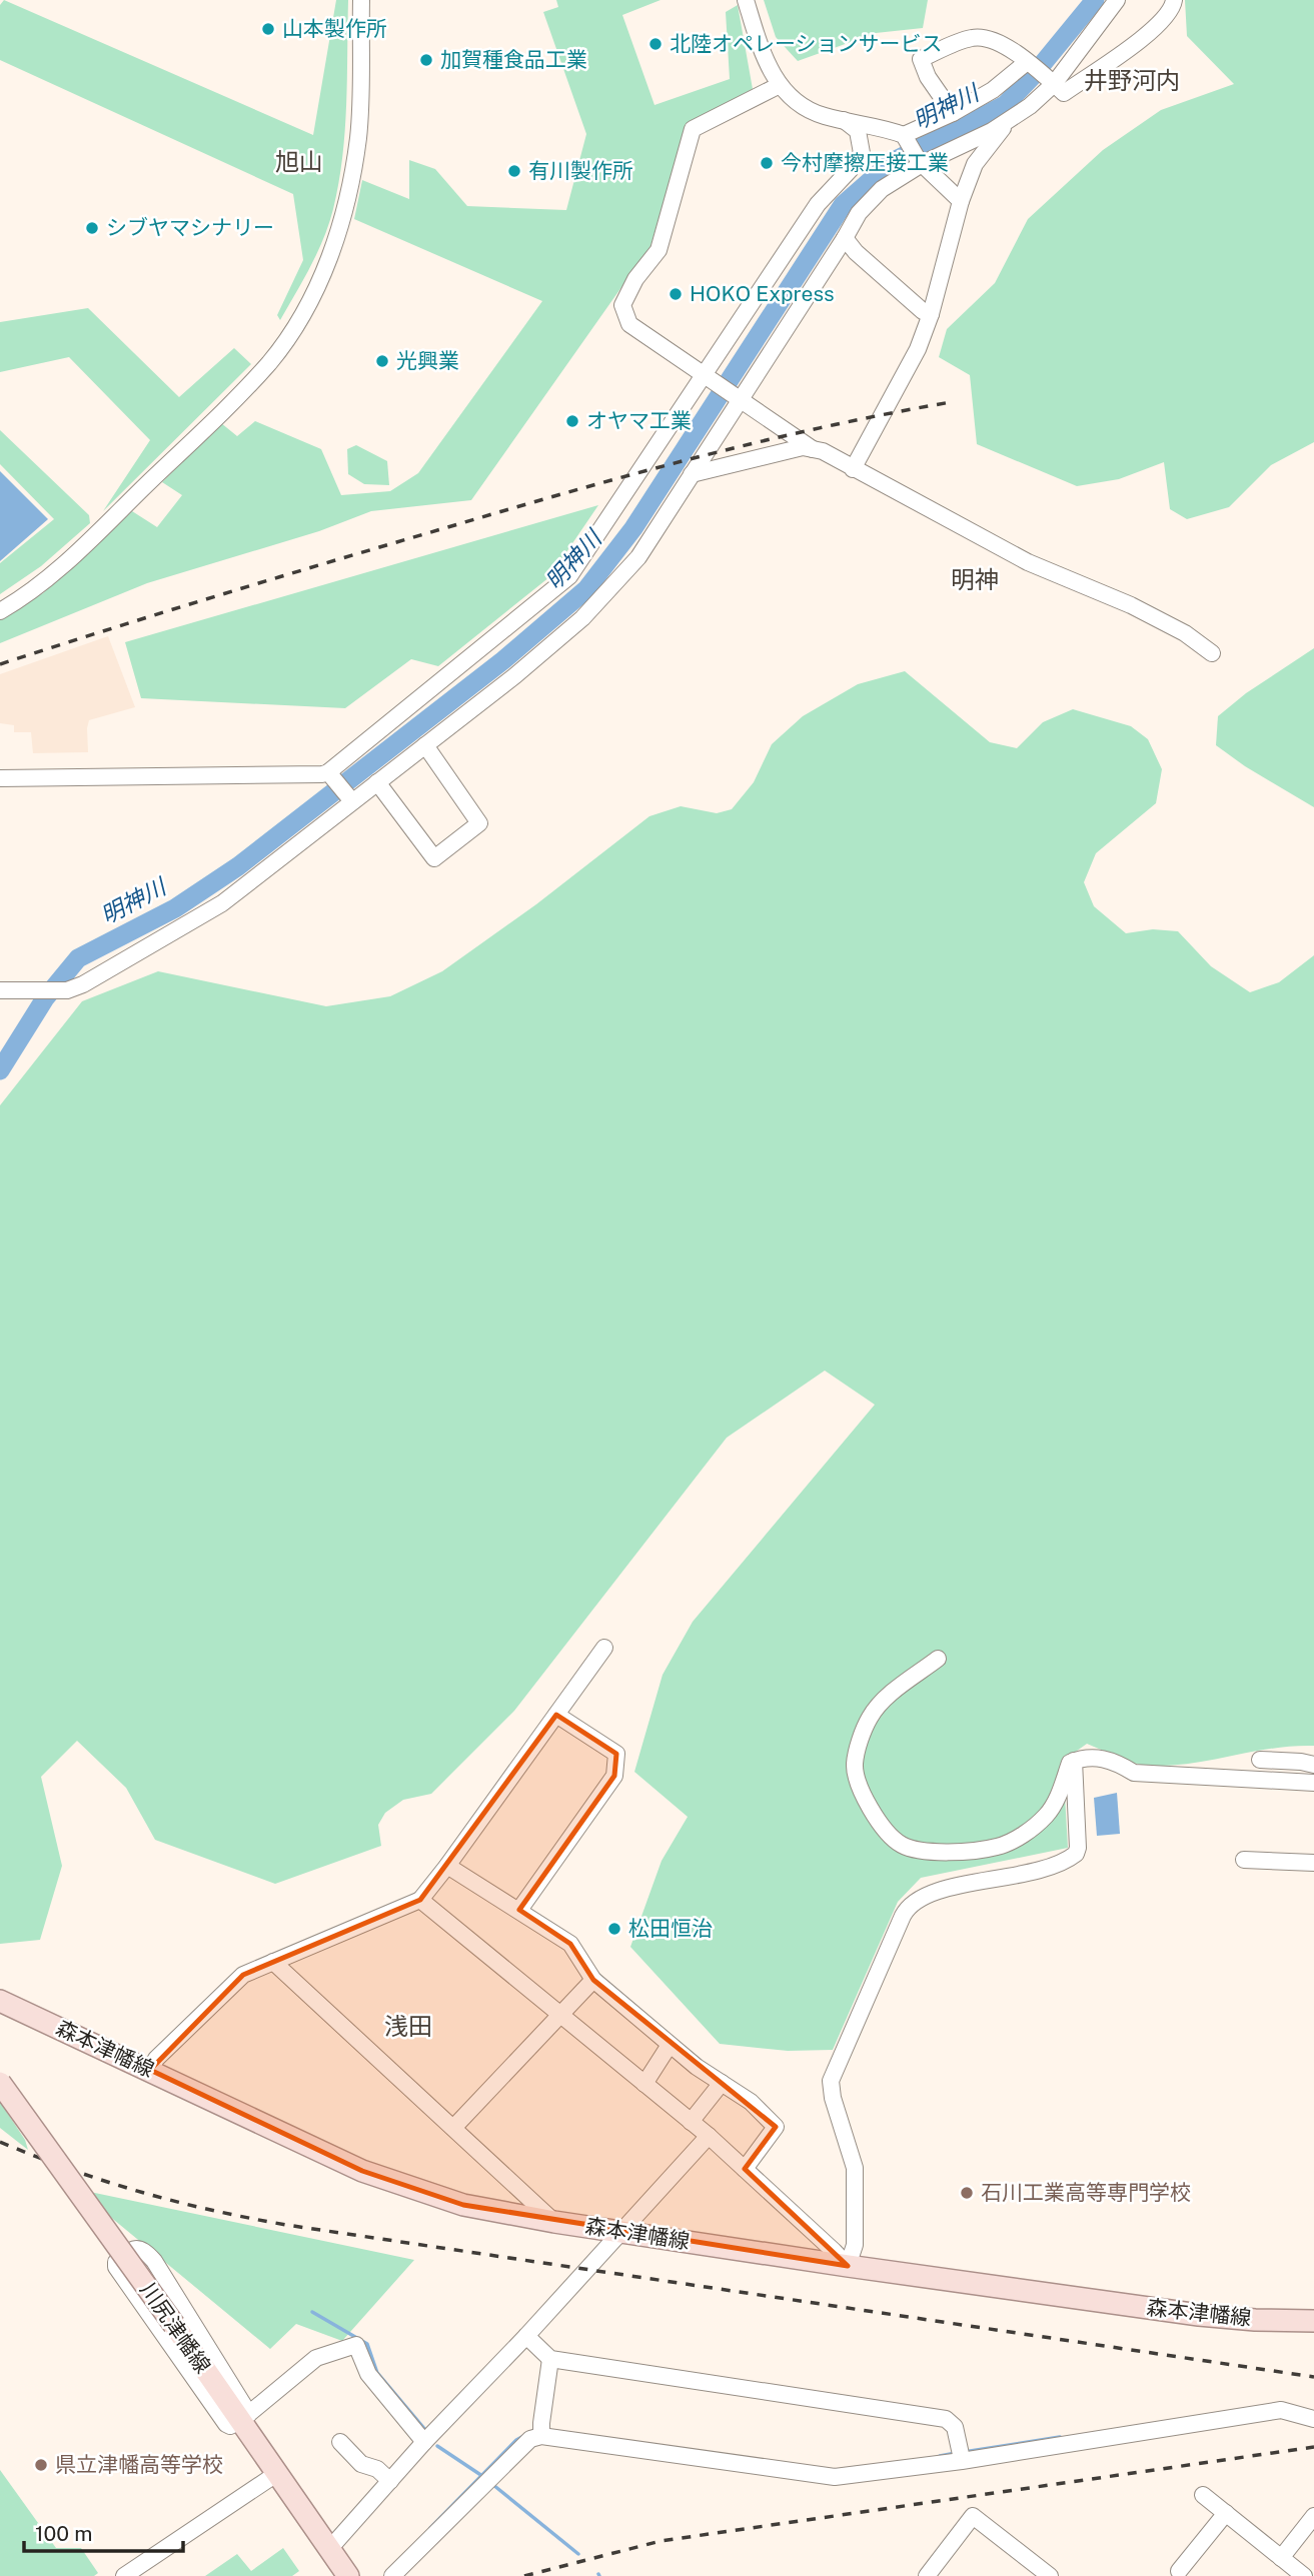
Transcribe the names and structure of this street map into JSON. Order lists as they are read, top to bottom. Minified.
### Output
{"streets":{"main road":["森本津幡線","川尻津幡線"]},"districts":["井野河内","旭山","明神","浅田"],"water":["明神川"],"places":["山本製作所","北陸オペレーションサービス","加賀種食品工業","今村摩擦圧接工業","有川製作所","シブヤマシナリー","HOKO Express","光興業","オヤマ工業","松田恒治","石川工業高等専門学校","県立津幡高等学校"],"scale_bar":"100 m"}
